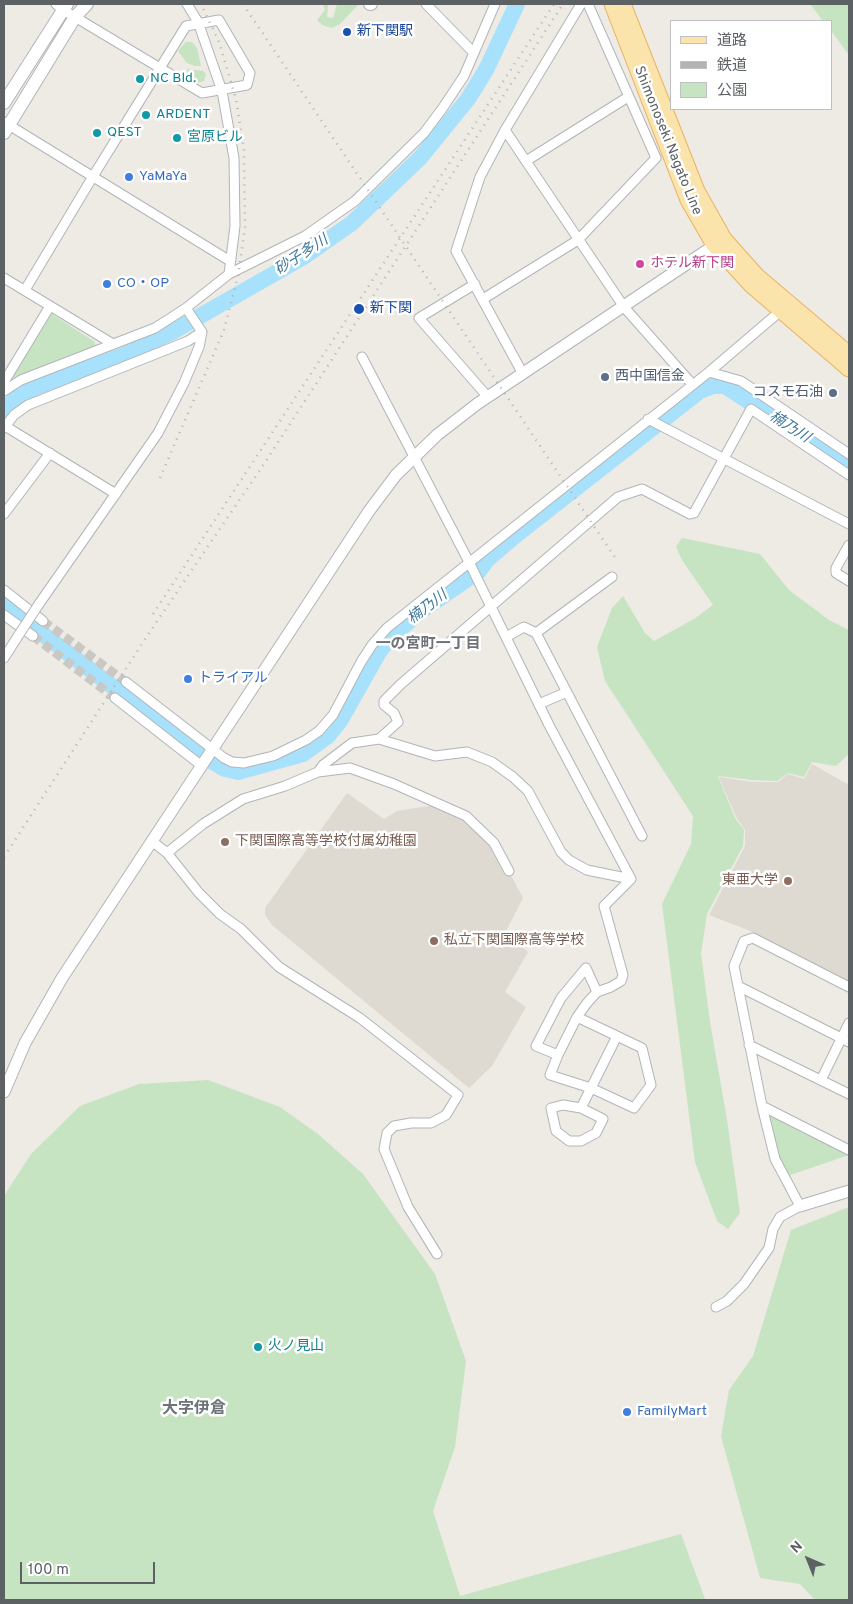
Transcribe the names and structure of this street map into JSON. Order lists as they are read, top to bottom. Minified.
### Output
{"streets":{"main road":["Shimonoseki Nagato Line"]},"districts":["一の宮町一丁目","大字伊倉"],"water":["砂子多川","楠乃川"],"places":["新下関駅","NC Bld.","ARDENT","QEST","宮原ビル","YaMaYa","ホテル新下関","CO・OP","新下関","西中国信金","コスモ石油","トライアル","下関国際高等学校付属幼稚園","東亜大学","私立下関国際高等学校","火ノ見山","FamilyMart"],"legend":["道路","鉄道","公園"],"scale_bar":"100 m","north":"top left"}
